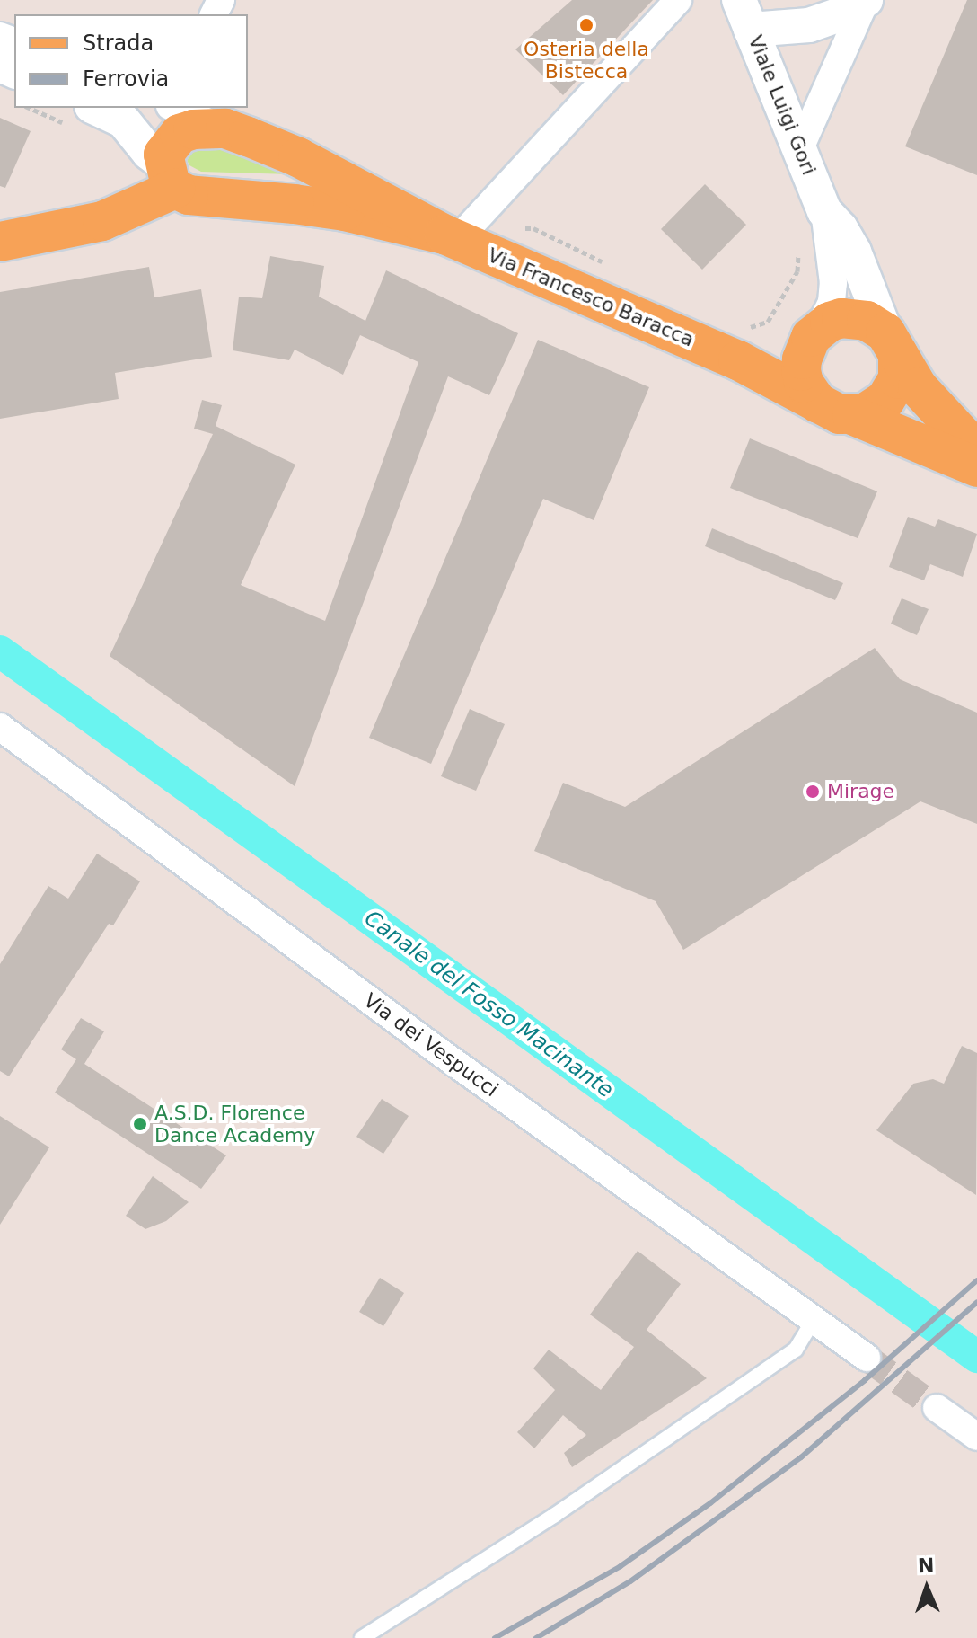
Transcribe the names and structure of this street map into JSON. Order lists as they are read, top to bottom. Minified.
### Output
{"streets":{"main road":["Via Francesco Baracca"],"street":["Viale Luigi Gori","Via dei Vespucci"]},"crossings":[["Viale Luigi Gori","Via Francesco Baracca"]],"water":["Canale del Fosso Macinante"],"places":["Osteria della Bistecca","Mirage","A.S.D. Florence Dance Academy"],"legend":["Strada","Ferrovia"],"north":"top"}
